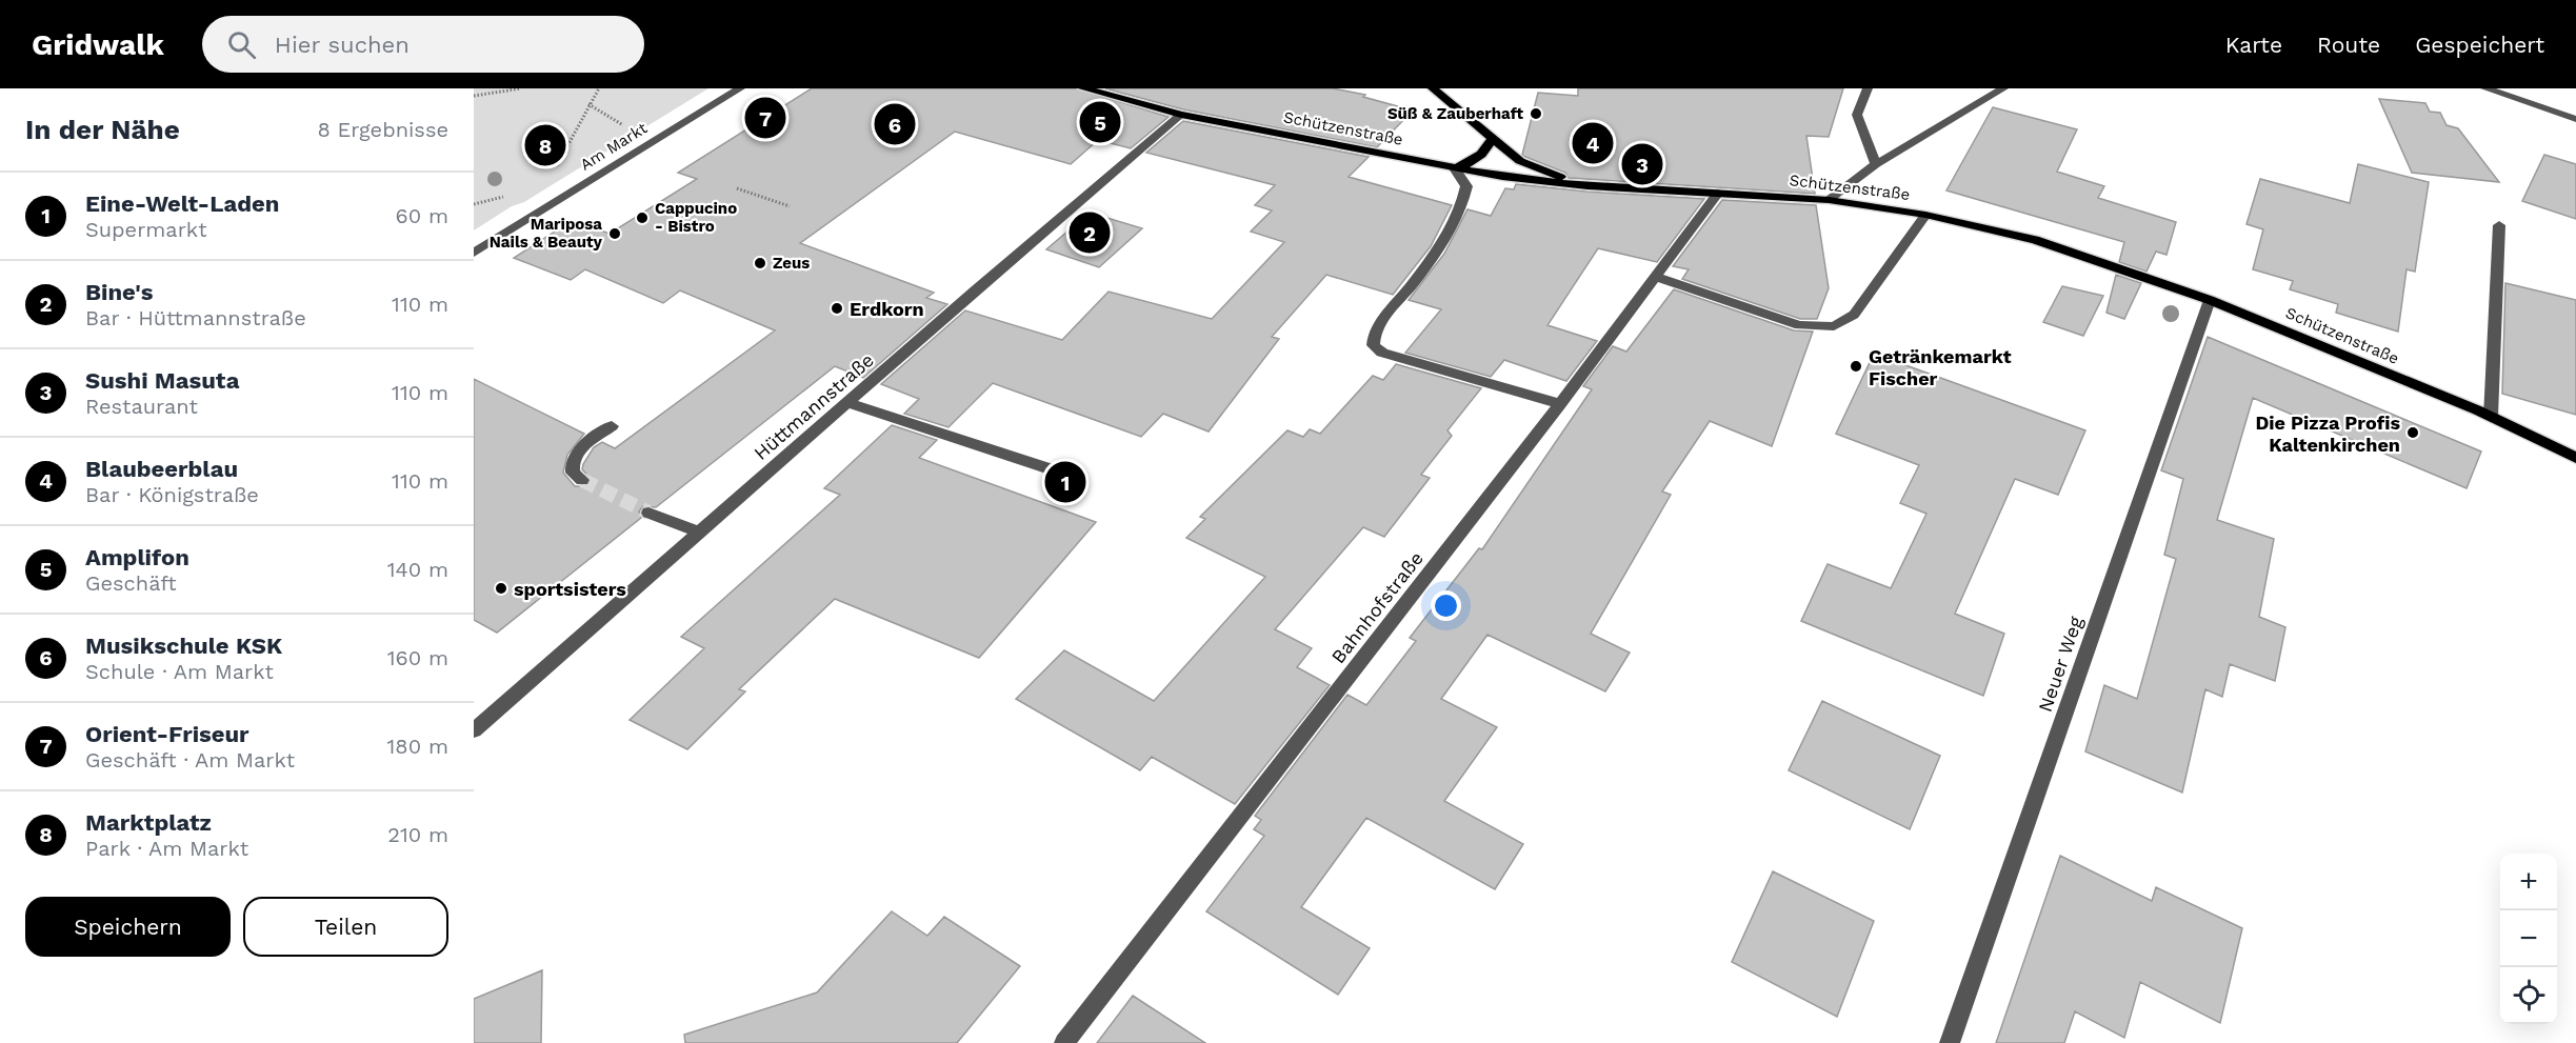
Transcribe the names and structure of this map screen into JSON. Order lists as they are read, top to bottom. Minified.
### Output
{"streets":{"main road":["Schützenstraße"],"street":["Am Markt","Hüttmannstraße","Bahnhofstraße","Neuer Weg"]},"crossings":[["Schützenstraße","Hüttmannstraße"],["Schützenstraße","Bahnhofstraße"],["Schützenstraße","Neuer Weg"]],"places":["Süß & Zauberhaft","Cappucino - Bistro","Mariposa Nails & Beauty","Zeus","Erdkorn","Getränkemarkt Fischer","Die Pizza Profis Kaltenkirchen","sportsisters"],"page":{"header":"Gridwalk","search":"Hier suchen","nav":["Karte","Route","Gespeichert"],"heading":["In der Nähe","8 Ergebnisse"],"pins":["7","5","6","4","8","3","2","1"],"list":[{"mark":"1","name":"Eine-Welt-Laden","note":"Supermarkt","value":"60 m"},{"mark":"2","name":"Bine's","note":"Bar · Hüttmannstraße","value":"110 m"},{"mark":"3","name":"Sushi Masuta","note":"Restaurant","value":"110 m"},{"mark":"4","name":"Blaubeerblau","note":"Bar · Königstraße","value":"110 m"},{"mark":"5","name":"Amplifon","note":"Geschäft","value":"140 m"},{"mark":"6","name":"Musikschule KSK","note":"Schule · Am Markt","value":"160 m"},{"mark":"7","name":"Orient-Friseur","note":"Geschäft · Am Markt","value":"180 m"},{"mark":"8","name":"Marktplatz","note":"Park · Am Markt","value":"210 m"}],"map_buttons":["+","−"],"buttons":["Speichern","Teilen"]}}
